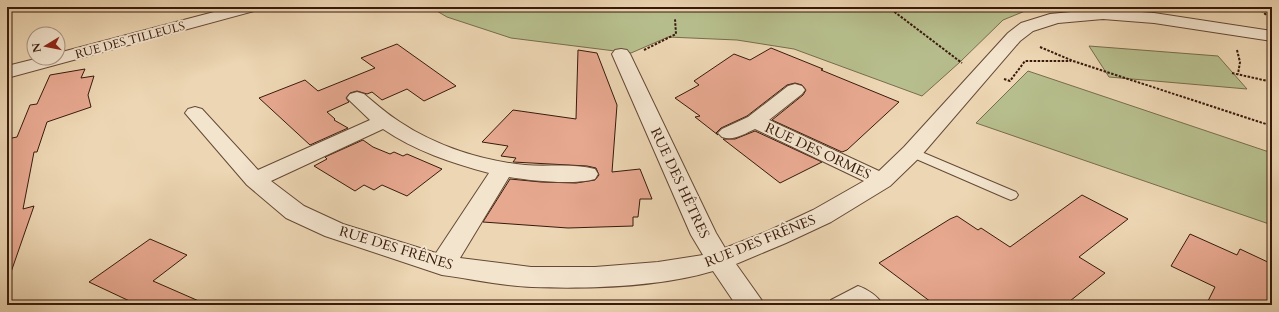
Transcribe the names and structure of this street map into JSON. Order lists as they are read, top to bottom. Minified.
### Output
{"streets":{"street":["RUE DES TILLEULS","RUE DES ORMES","RUE DES HÊTRES","RUE DES FRÊNES"]},"crossings":[["RUE DES ORMES","RUE DES FRÊNES"],["RUE DES HÊTRES","RUE DES FRÊNES"]],"north":"left"}
